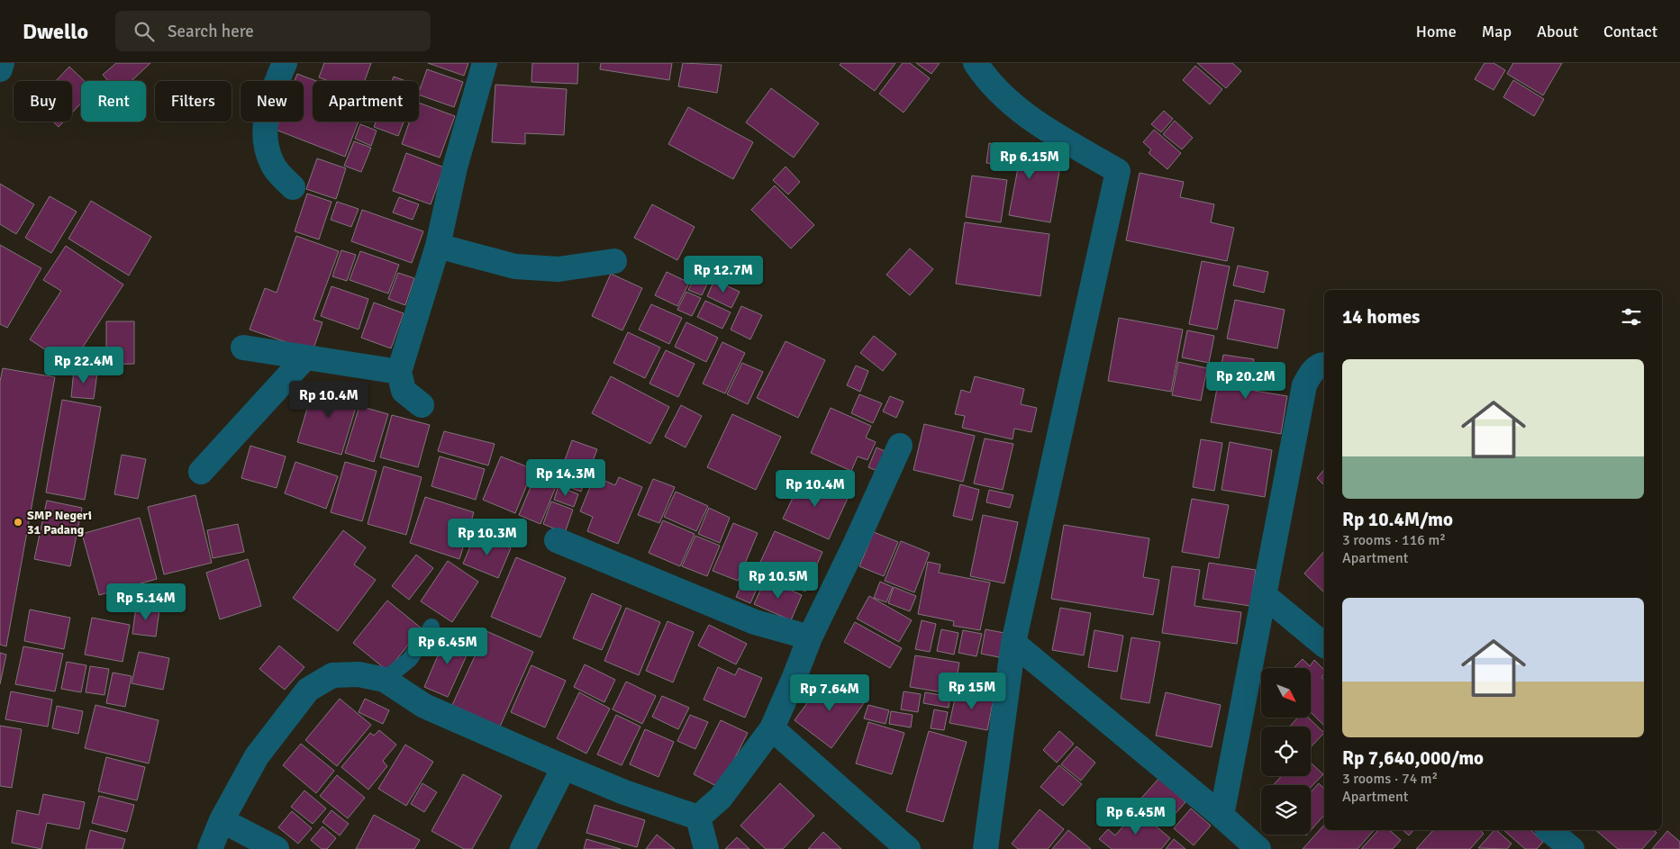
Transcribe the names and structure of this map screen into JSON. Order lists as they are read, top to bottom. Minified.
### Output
{"places":["SMP Negeri 31 Padang"],"north":"bottom right","page":{"header":"Dwello","search":"Search here","nav":["Home","Map","About","Contact"],"chip":["Buy","Rent","Filters","New","Apartment"],"price":["Rp 6.15M","Rp 12.7M","Rp 22.4M","Rp 20.2M","Rp 10.4M","Rp 14.3M","Rp 10.4M","Rp 10.3M","Rp 10.5M","Rp 5.14M","Rp 6.45M","Rp 15M","Rp 7.64M","Rp 6.45M"],"heading":"14 homes","list":[{"name":"Rp 10.4M/mo","note":"3 rooms · 116 m² · Apartment"},{"name":"Rp 7,640,000/mo","note":"3 rooms · 74 m² · Apartment"}]}}
